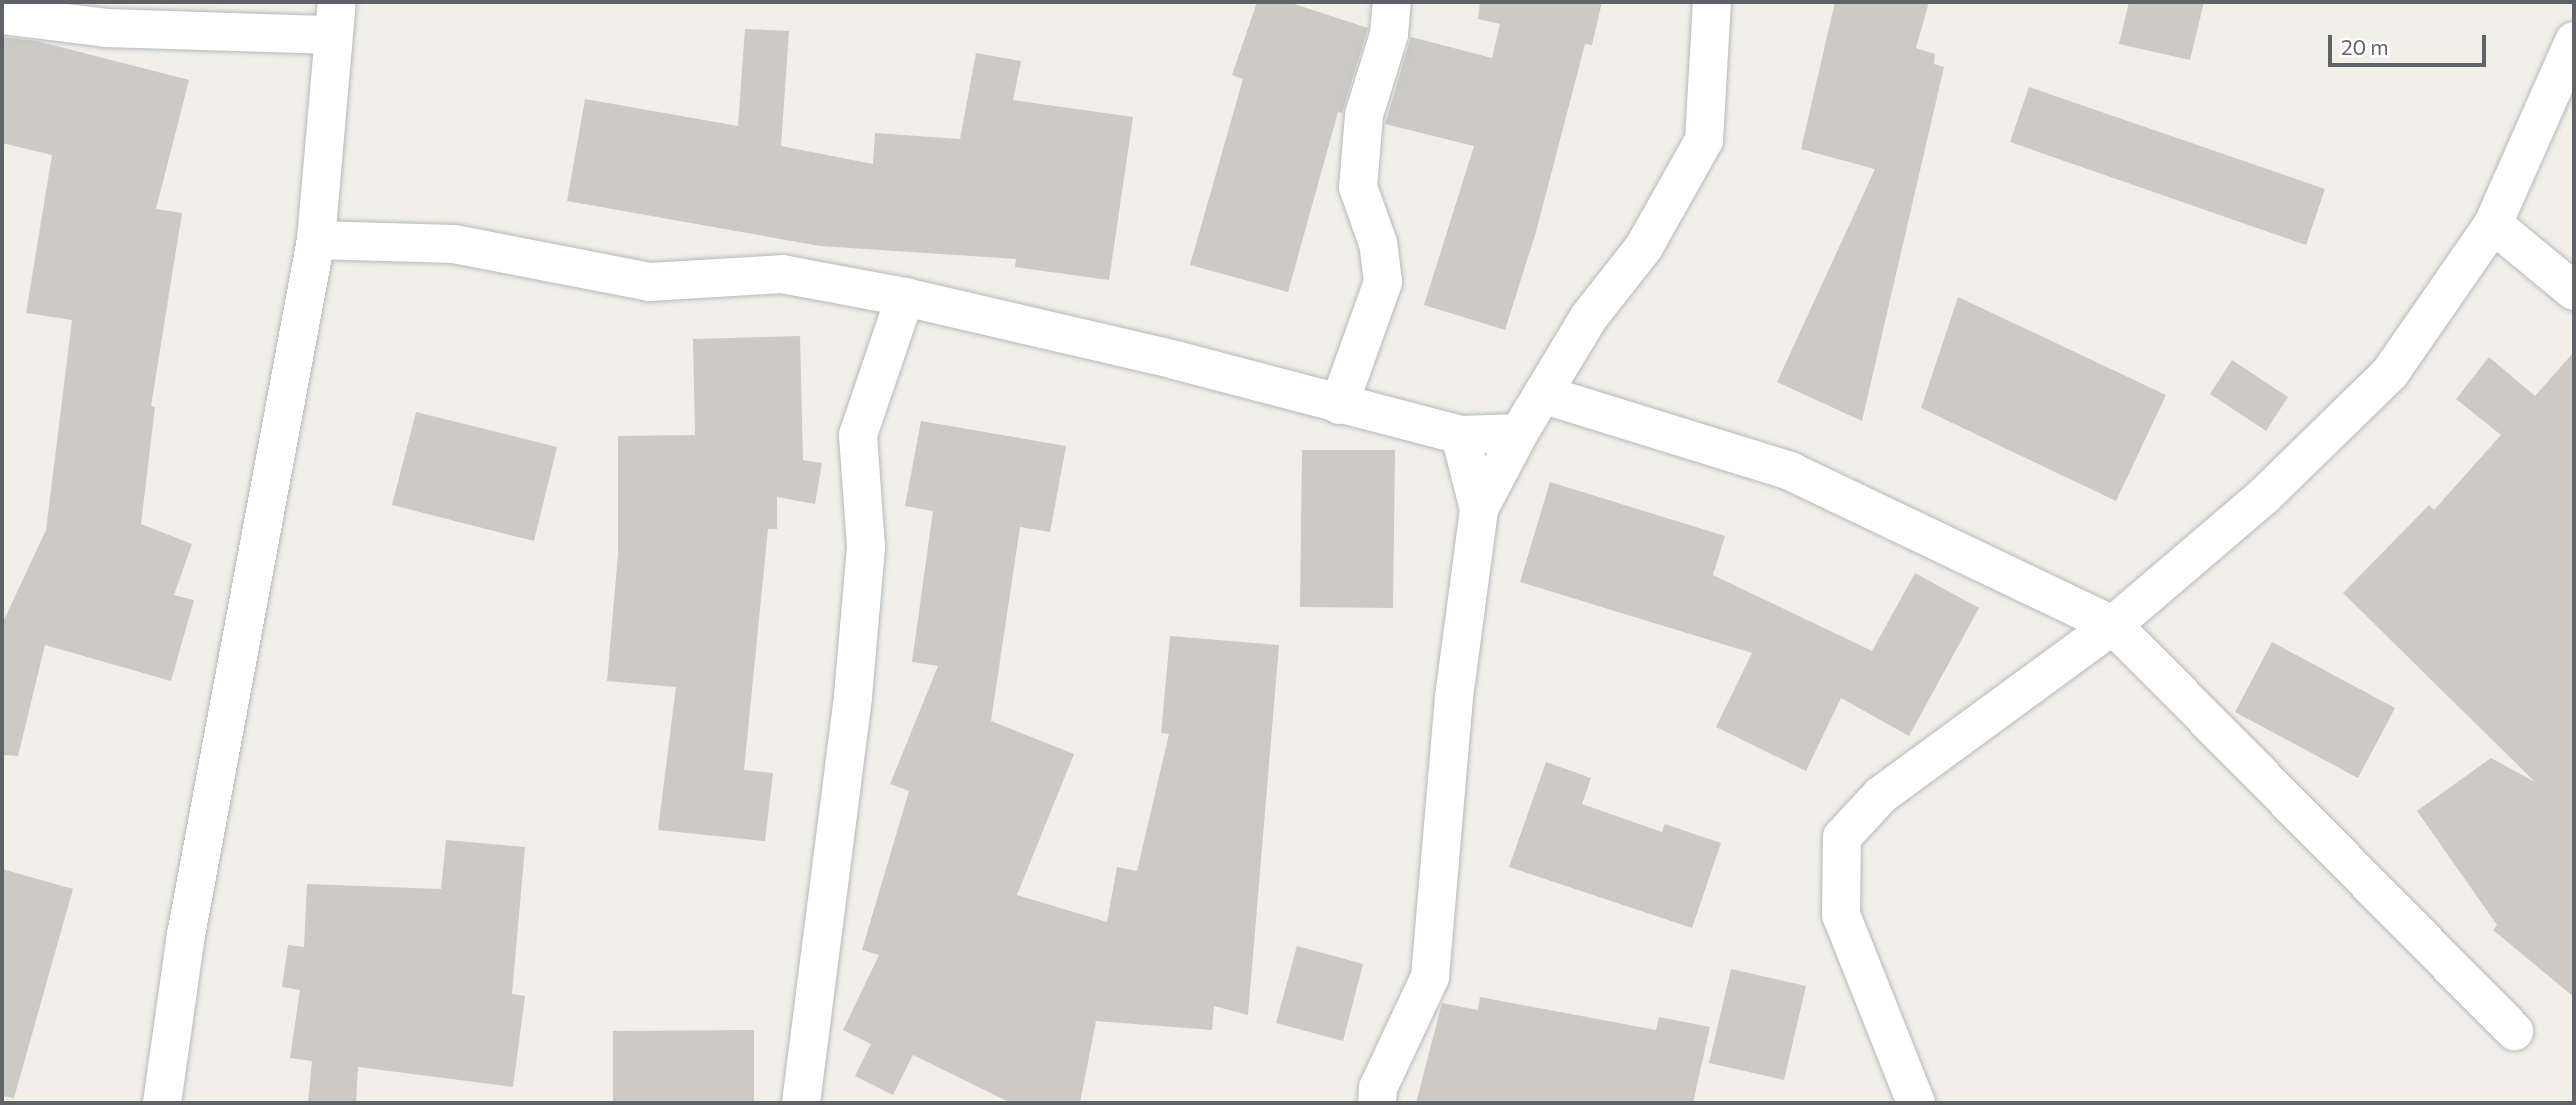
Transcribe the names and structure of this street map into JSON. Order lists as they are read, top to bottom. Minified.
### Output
{"scale_bar":"20 m"}
